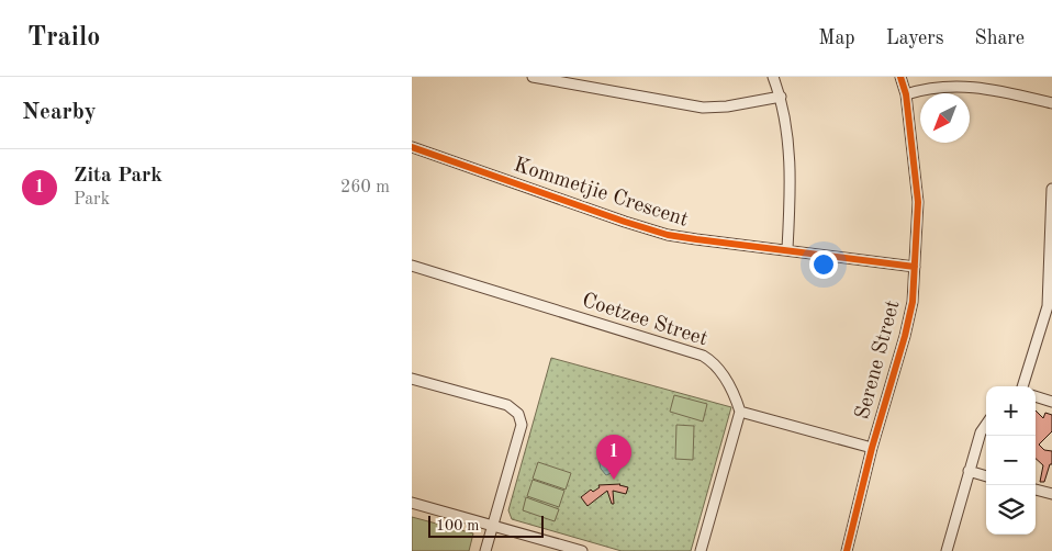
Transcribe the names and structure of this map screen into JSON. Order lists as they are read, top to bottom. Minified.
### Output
{"streets":{"street":["Kommetjie Crescent","Coetzee Street","Serene Street"]},"crossings":[["Kommetjie Crescent","Serene Street"]],"scale_bar":"100 m","north":"bottom left","page":{"header":"Trailo","nav":["Map","Layers","Share"],"heading":"Nearby","list":[{"mark":"1","name":"Zita Park","note":"Park","value":"260 m"}],"map_buttons":["+","−"],"pins":"1","scale":"100 m"}}
